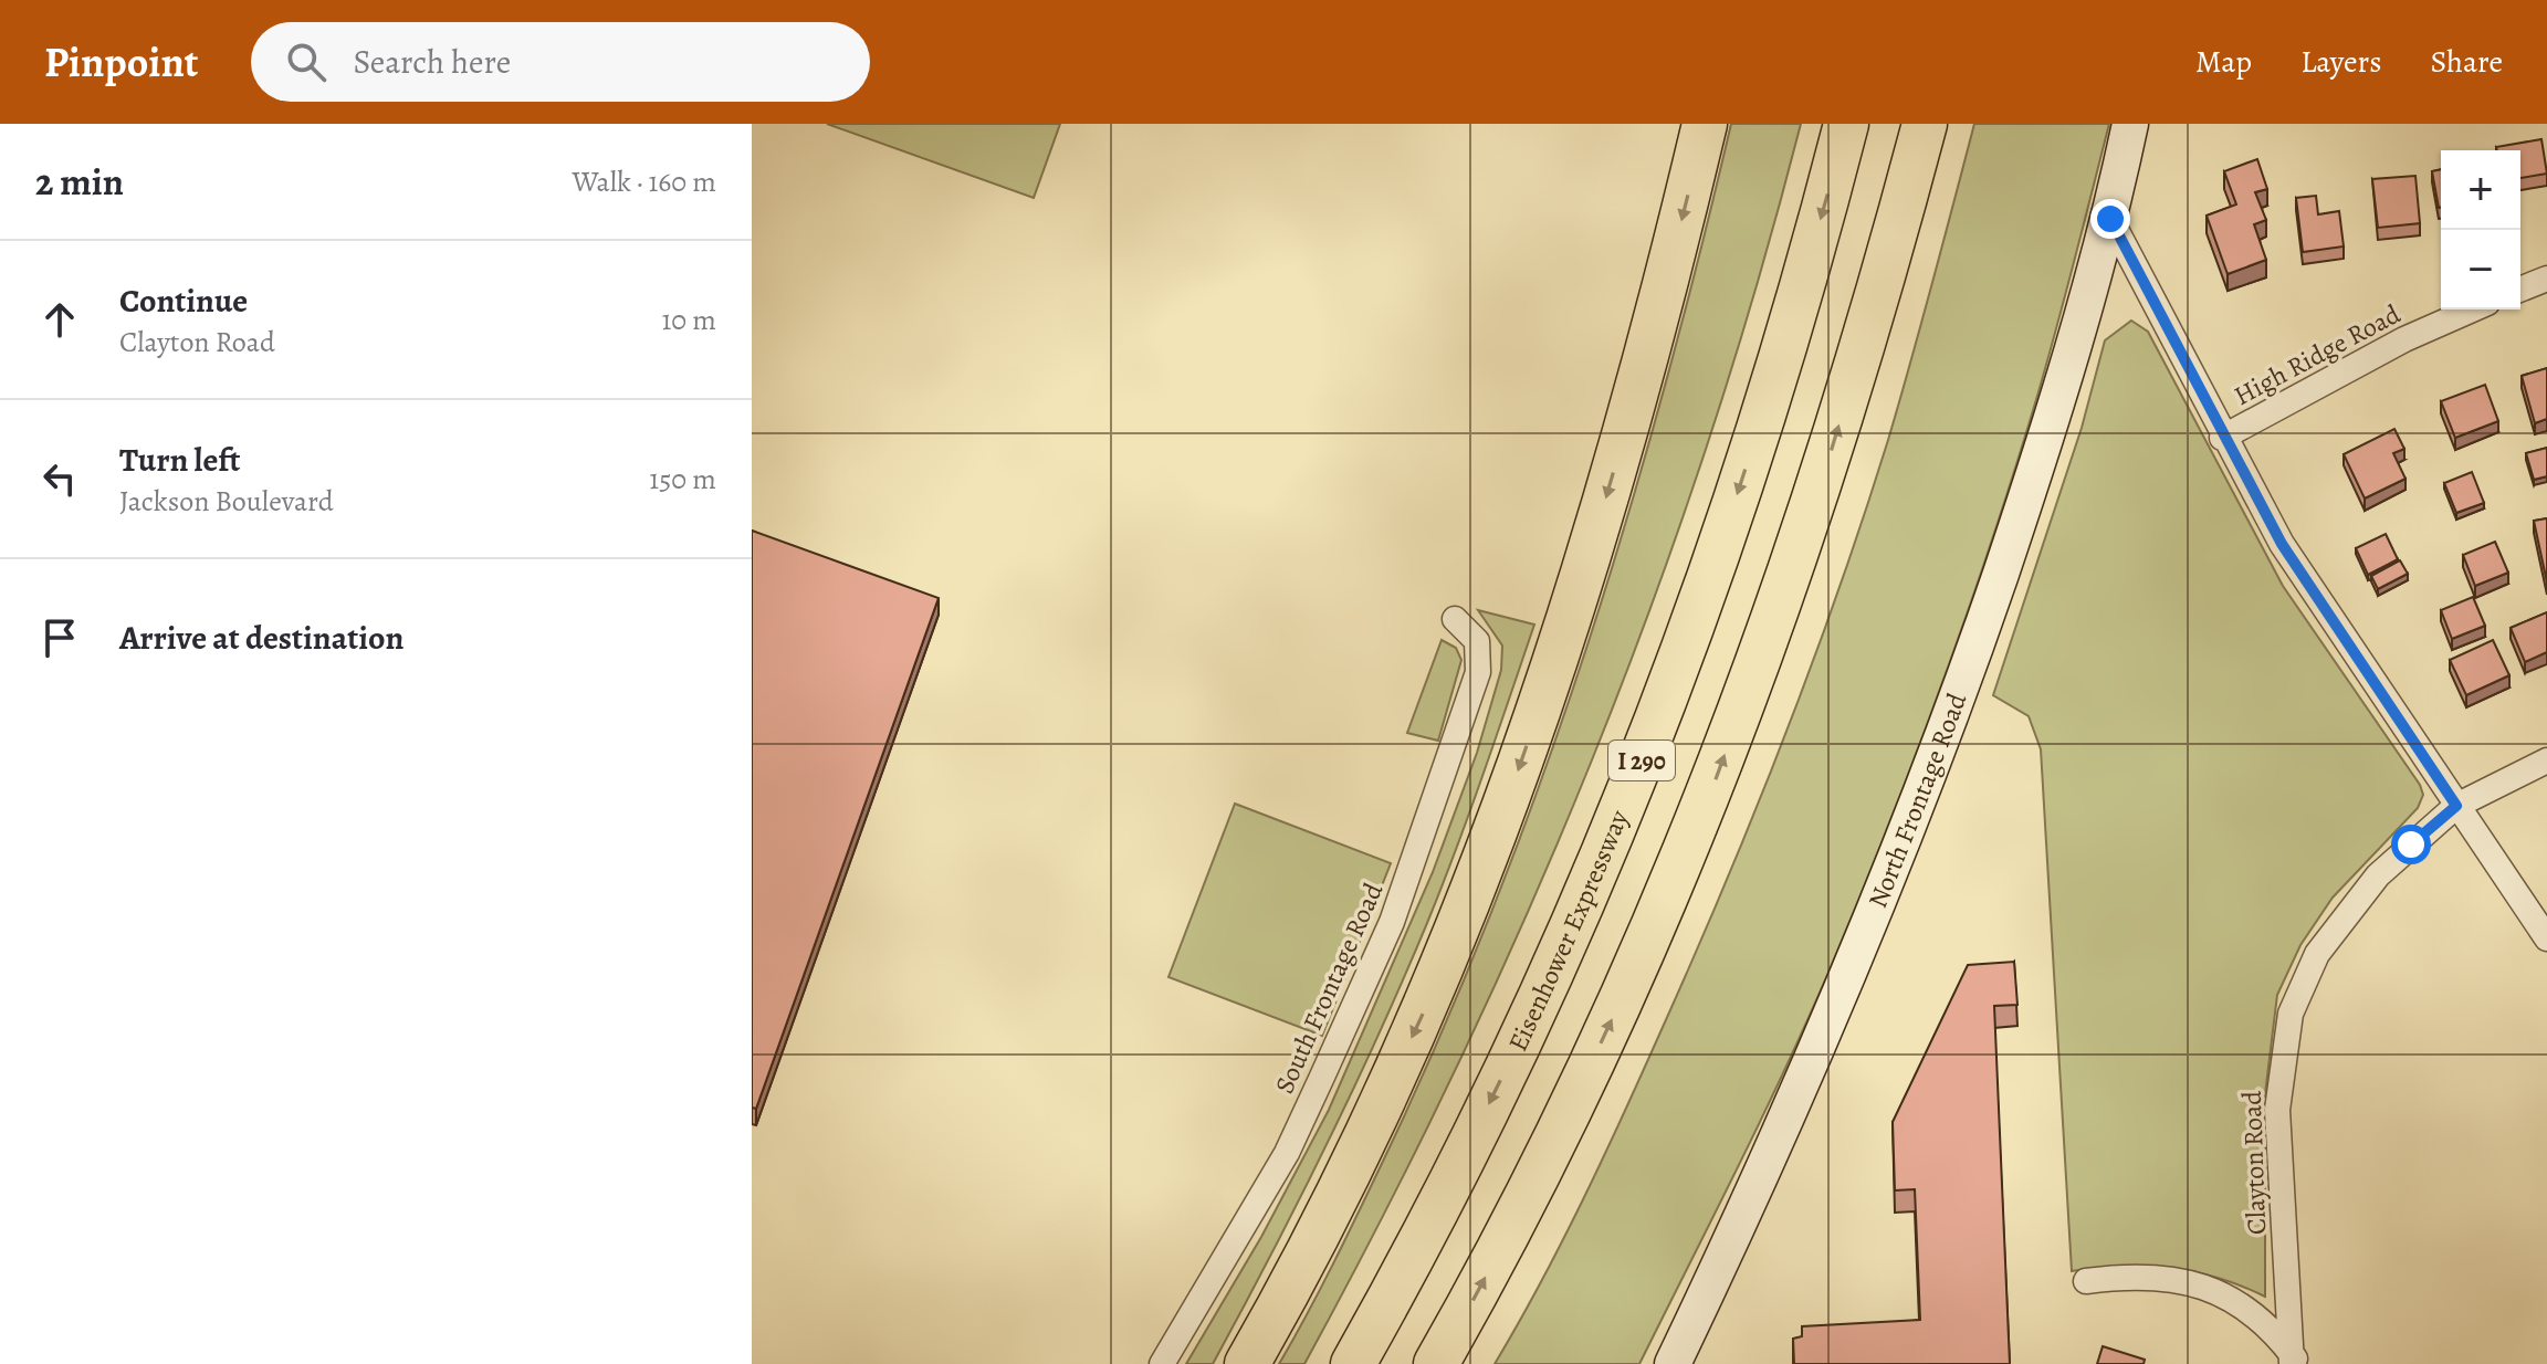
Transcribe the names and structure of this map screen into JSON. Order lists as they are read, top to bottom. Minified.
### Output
{"streets":{"highway":["I 290","Eisenhower Expressway"],"main road":["North Frontage Road"],"street":["High Ridge Road","South Frontage Road","Clayton Road"]},"page":{"header":"Pinpoint","search":"Search here","nav":["Map","Layers","Share"],"heading":["2 min","Walk · 160 m"],"map_buttons":["+","−"],"list":[["Continue","Clayton Road","10 m"],["Turn left","Jackson Boulevard","150 m"],"Arrive at destination"]}}
